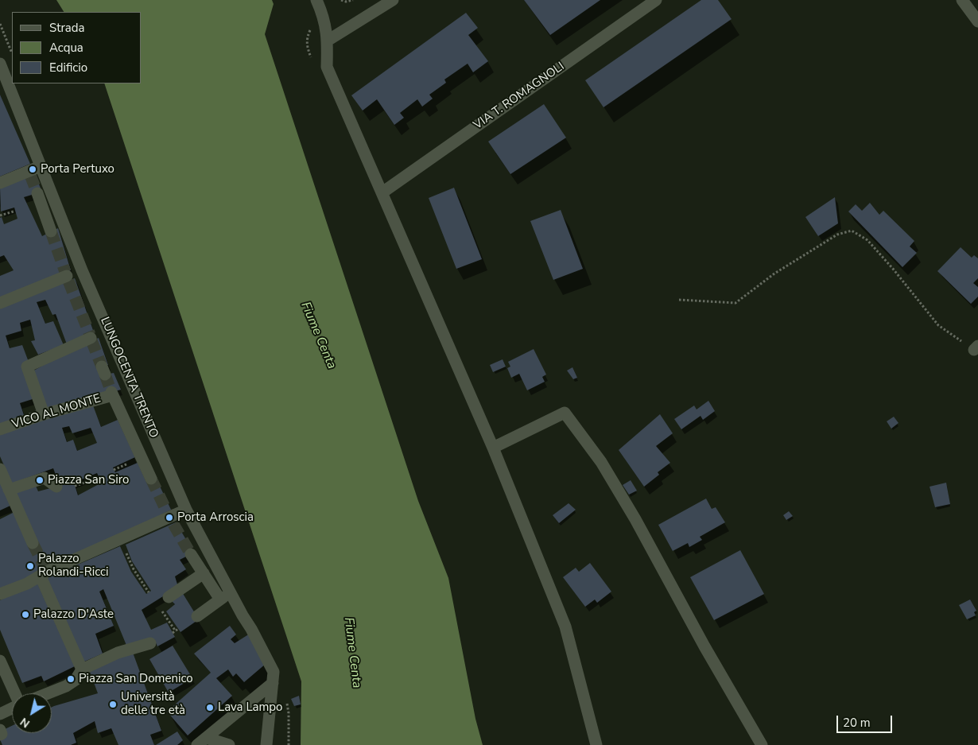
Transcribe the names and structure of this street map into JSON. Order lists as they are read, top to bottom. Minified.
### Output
{"streets":{"street":["VIA T. ROMAGNOLI","LUNGOCENTA TRENTO","VICO AL MONTE"]},"water":["Fiume Centa"],"places":["Porta Pertuxo","Piazza San Siro","Porta Arroscia","Palazzo Rolandi-Ricci","Palazzo D'Aste","Piazza San Domenico","Università delle tre età","Lava Lampo"],"legend":["Strada","Acqua","Edificio"],"scale_bar":"20 m","north":"bottom left"}
